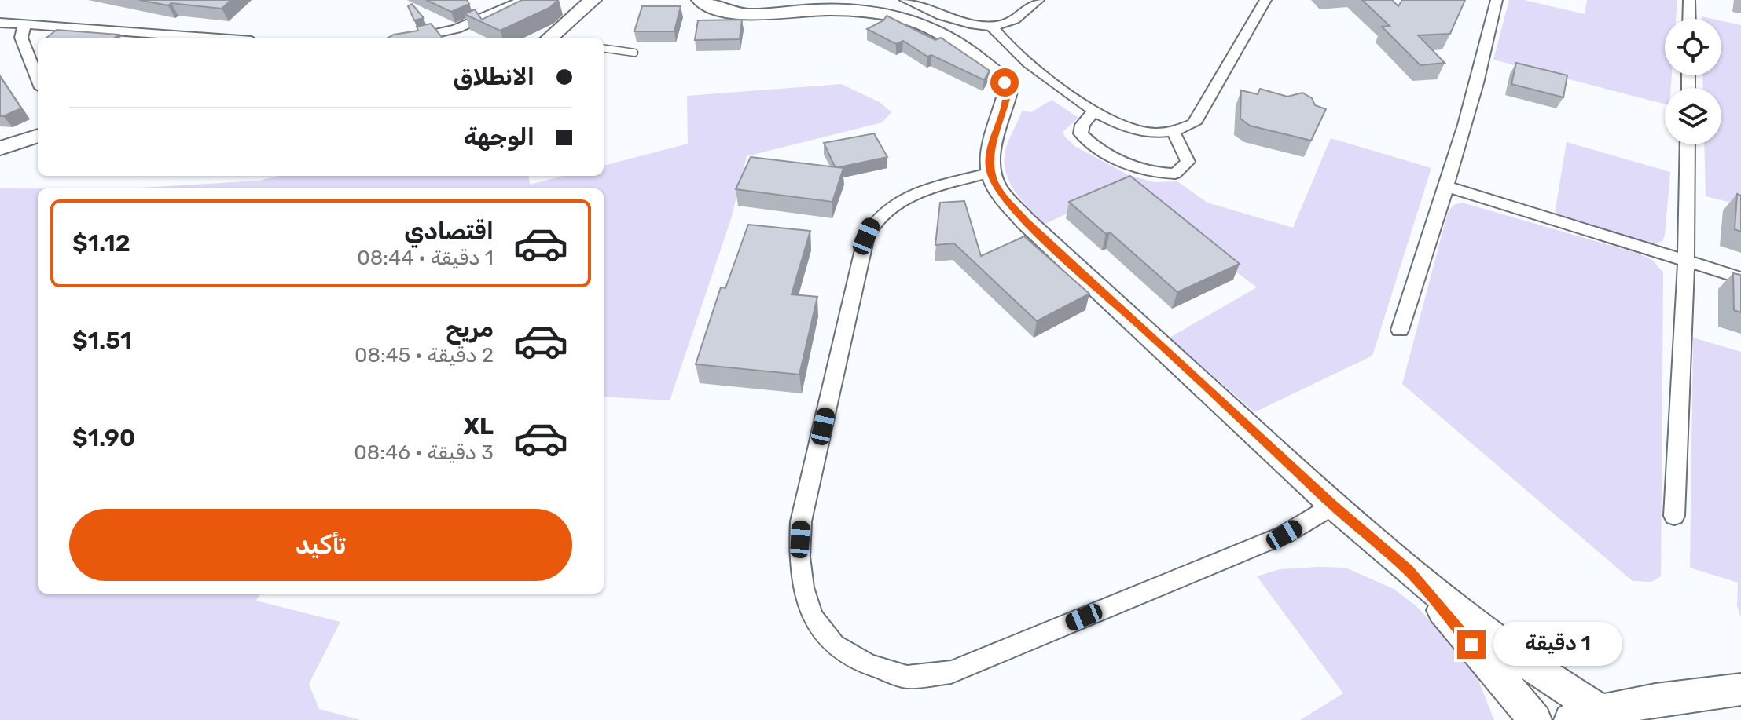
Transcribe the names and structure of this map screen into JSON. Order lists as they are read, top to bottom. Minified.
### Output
{"page":{"banner":["الانطلاق","الوجهة"],"list":[{"name":"اقتصادي","note":"1 دقيقة · 08:44","value":"$1.12"},{"name":"مريح","note":"2 دقيقة · 08:45","value":"$1.51"},{"name":"XL","note":"3 دقيقة · 08:46","value":"$1.90"}],"buttons":"تأكيد","bubble":"1 دقيقة"}}
